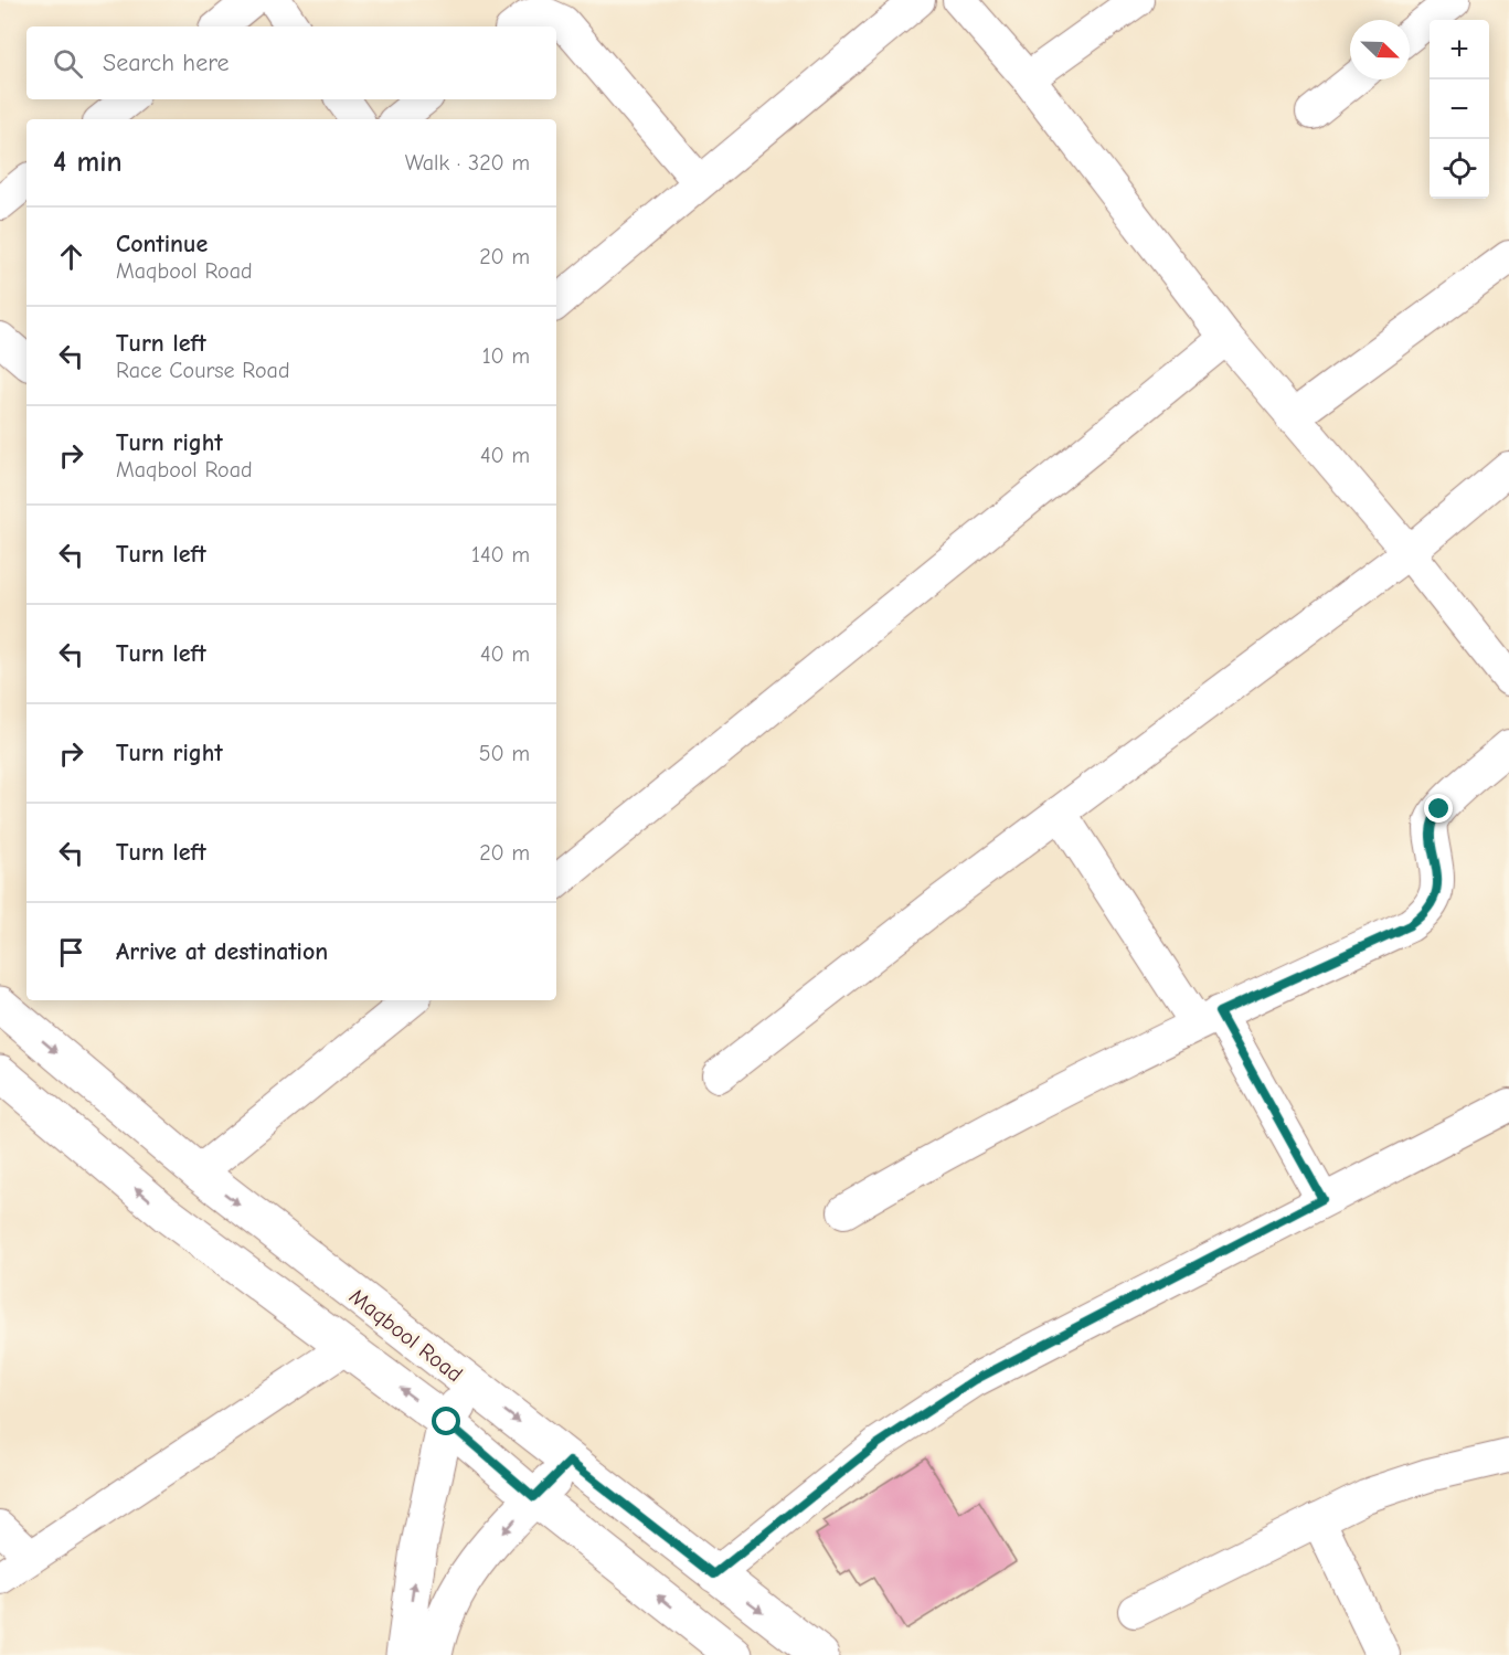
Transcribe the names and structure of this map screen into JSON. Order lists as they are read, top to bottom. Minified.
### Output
{"streets":{"street":["Maqbool Road"]},"north":"bottom right","page":{"map_buttons":["+","−"],"search":"Search here","heading":["4 min","Walk · 320 m"],"list":[["Continue","Maqbool Road","20 m"],["Turn left","Race Course Road","10 m"],["Turn right","Maqbool Road","40 m"],["Turn left","140 m"],["Turn left","40 m"],["Turn right","50 m"],["Turn left","20 m"],"Arrive at destination"]}}
